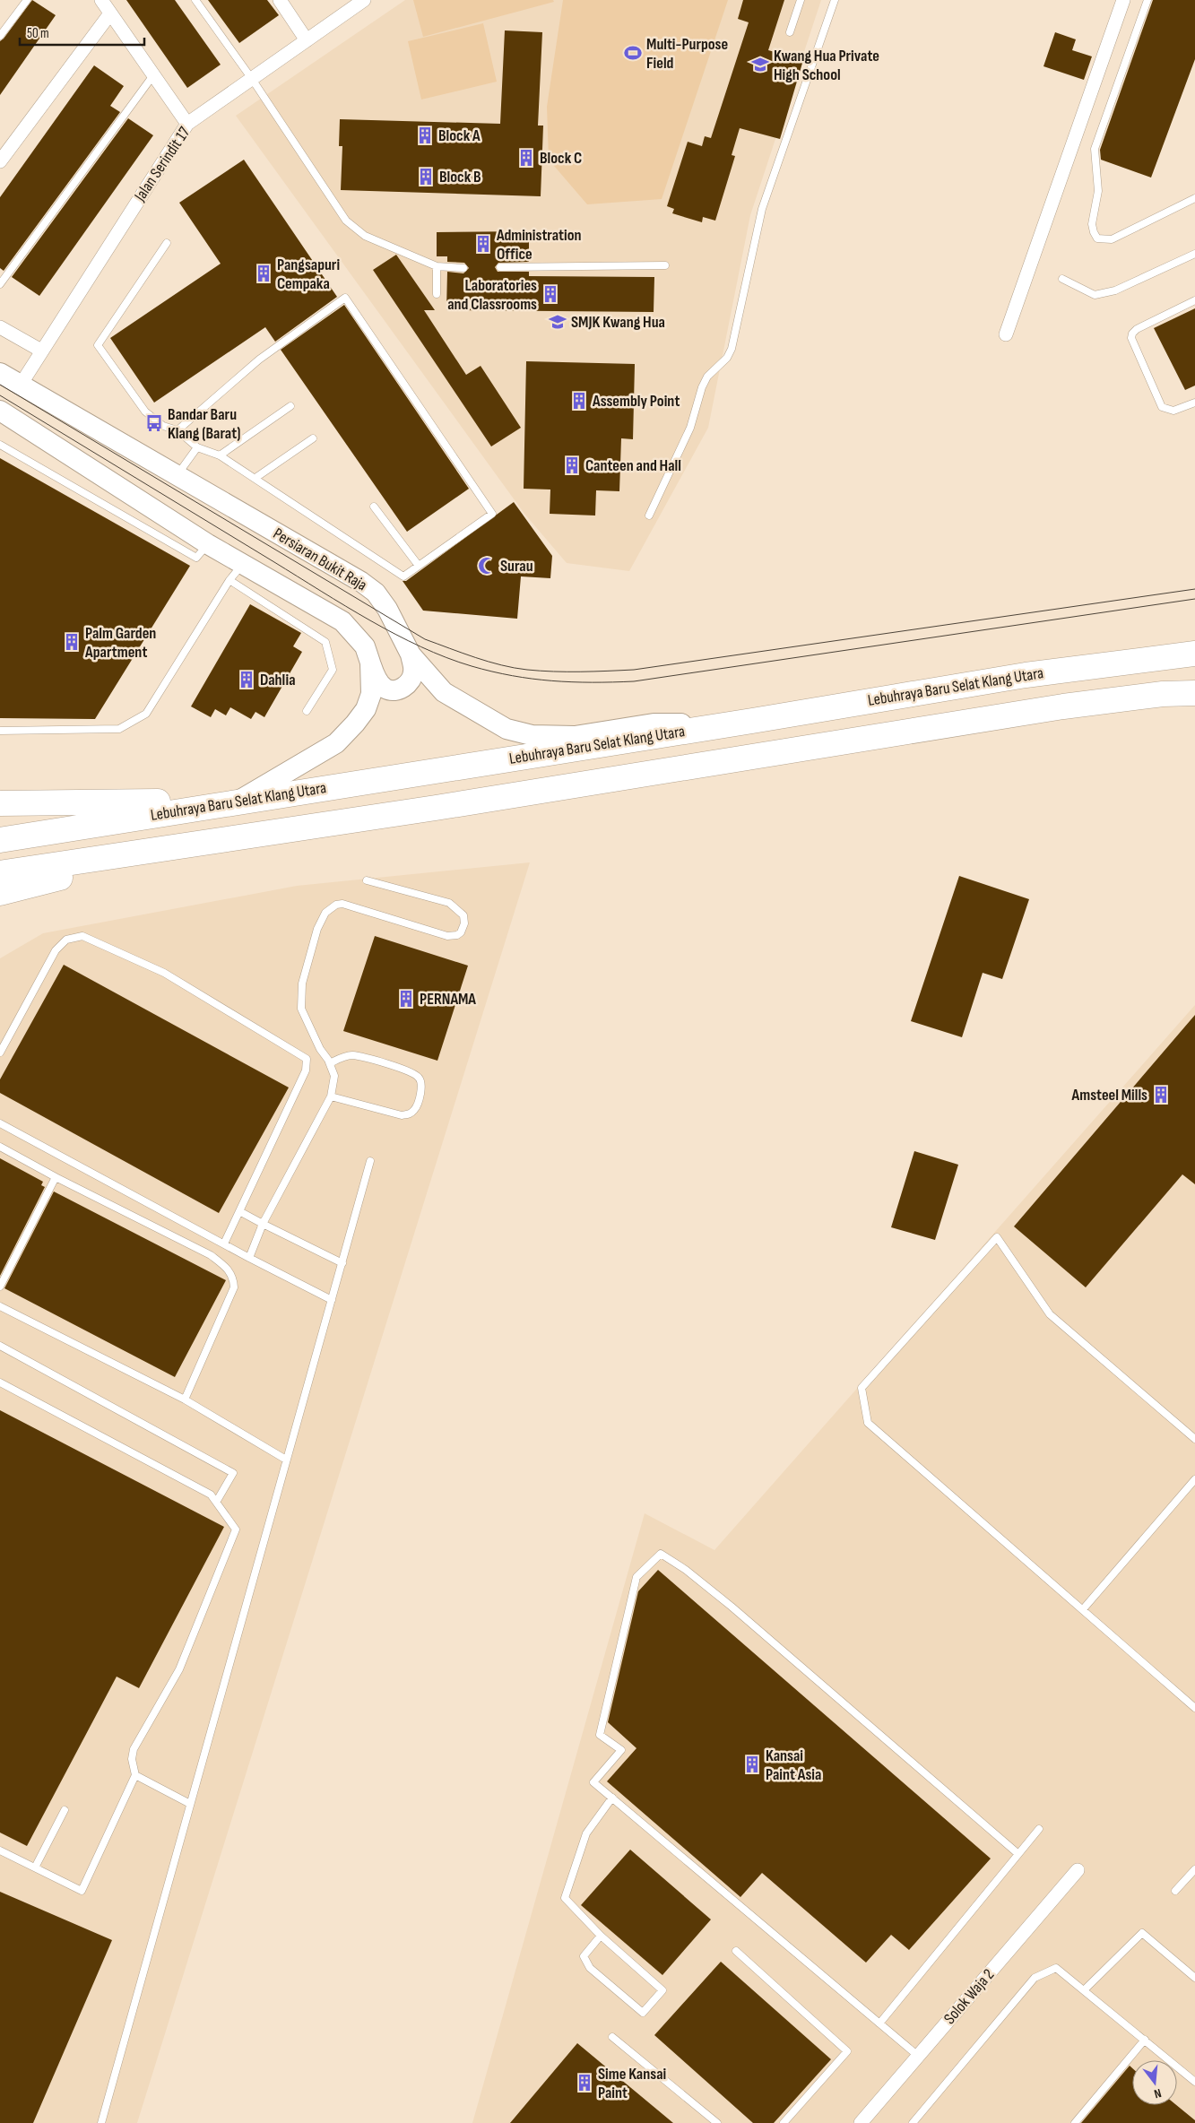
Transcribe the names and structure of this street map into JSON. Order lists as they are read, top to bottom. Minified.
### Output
{"streets":{"highway":["Lebuhraya Baru Selat Klang Utara"],"main road":["Persiaran Bukit Raja"],"street":["Jalan Serindit 17","Solok Waja 2"]},"crossings":[["Jalan Serindit 17","Persiaran Bukit Raja"],["Persiaran Bukit Raja","Lebuhraya Baru Selat Klang Utara"]],"places":{"sports":["Multi-Purpose Field"],"school or university":["Kwang Hua Private High School","SMJK Kwang Hua"],"building":["Block A","Block C","Block B","Administration Office","Pangsapuri Cempaka","Laboratories and Classrooms","Assembly Point","Canteen and Hall","Palm Garden Apartment","Dahlia","PERNAMA","Amsteel Mills","Kansai Paint Asia","Sime Kansai Paint"],"bus stop":["Bandar Baru Klang (Barat)"],"mosque":["Surau"]},"scale_bar":"50 m","north":"bottom"}
